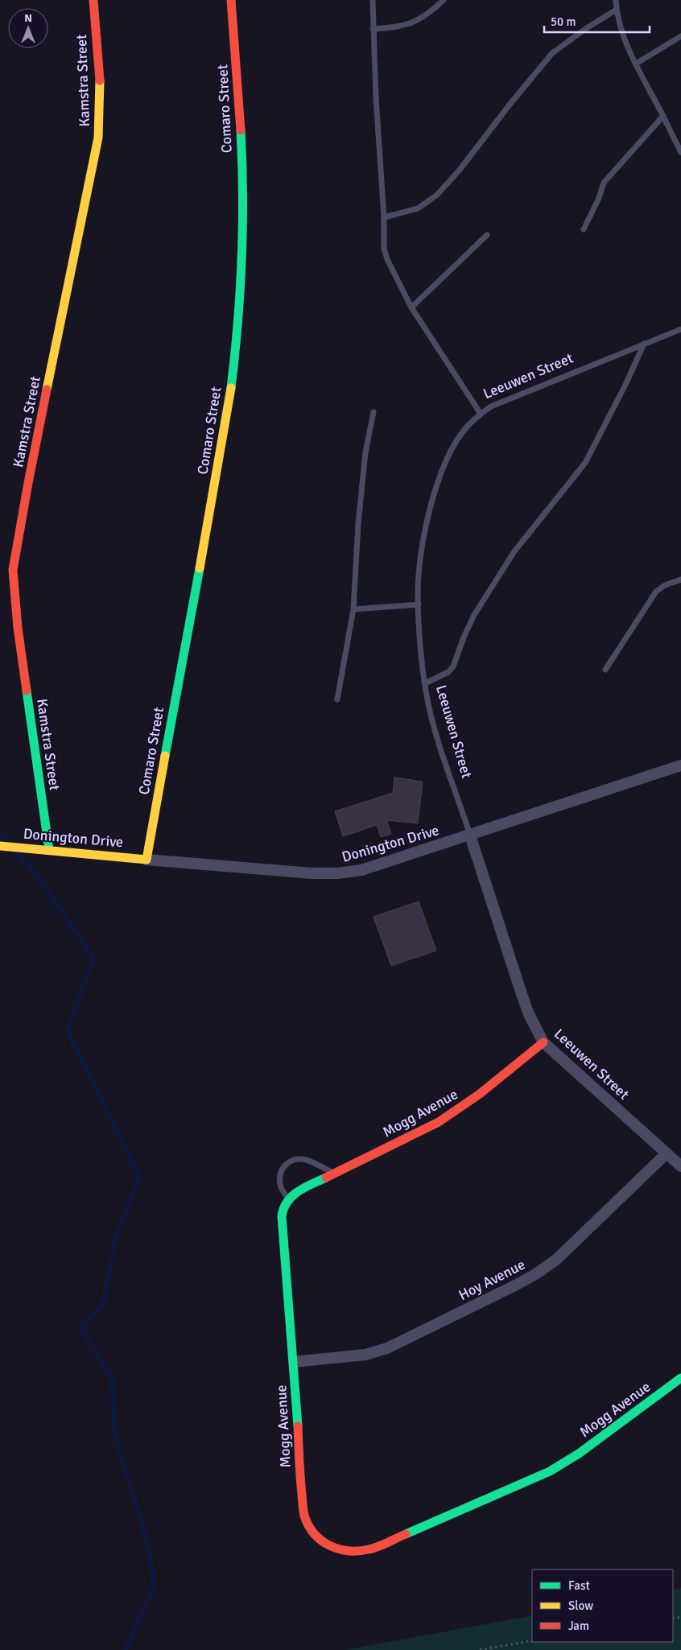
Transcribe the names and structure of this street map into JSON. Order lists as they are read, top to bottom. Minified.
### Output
{"streets":{"street":["Kamstra Street","Comaro Street","Leeuwen Street","Donington Drive","Mogg Avenue","Hoy Avenue"]},"crossings":[["Kamstra Street","Donington Drive"],["Comaro Street","Donington Drive"],["Leeuwen Street","Donington Drive"],["Leeuwen Street","Mogg Avenue"],["Leeuwen Street","Hoy Avenue"],["Mogg Avenue","Hoy Avenue"]],"legend":["Fast","Slow","Jam"],"scale_bar":"50 m","north":"top"}
